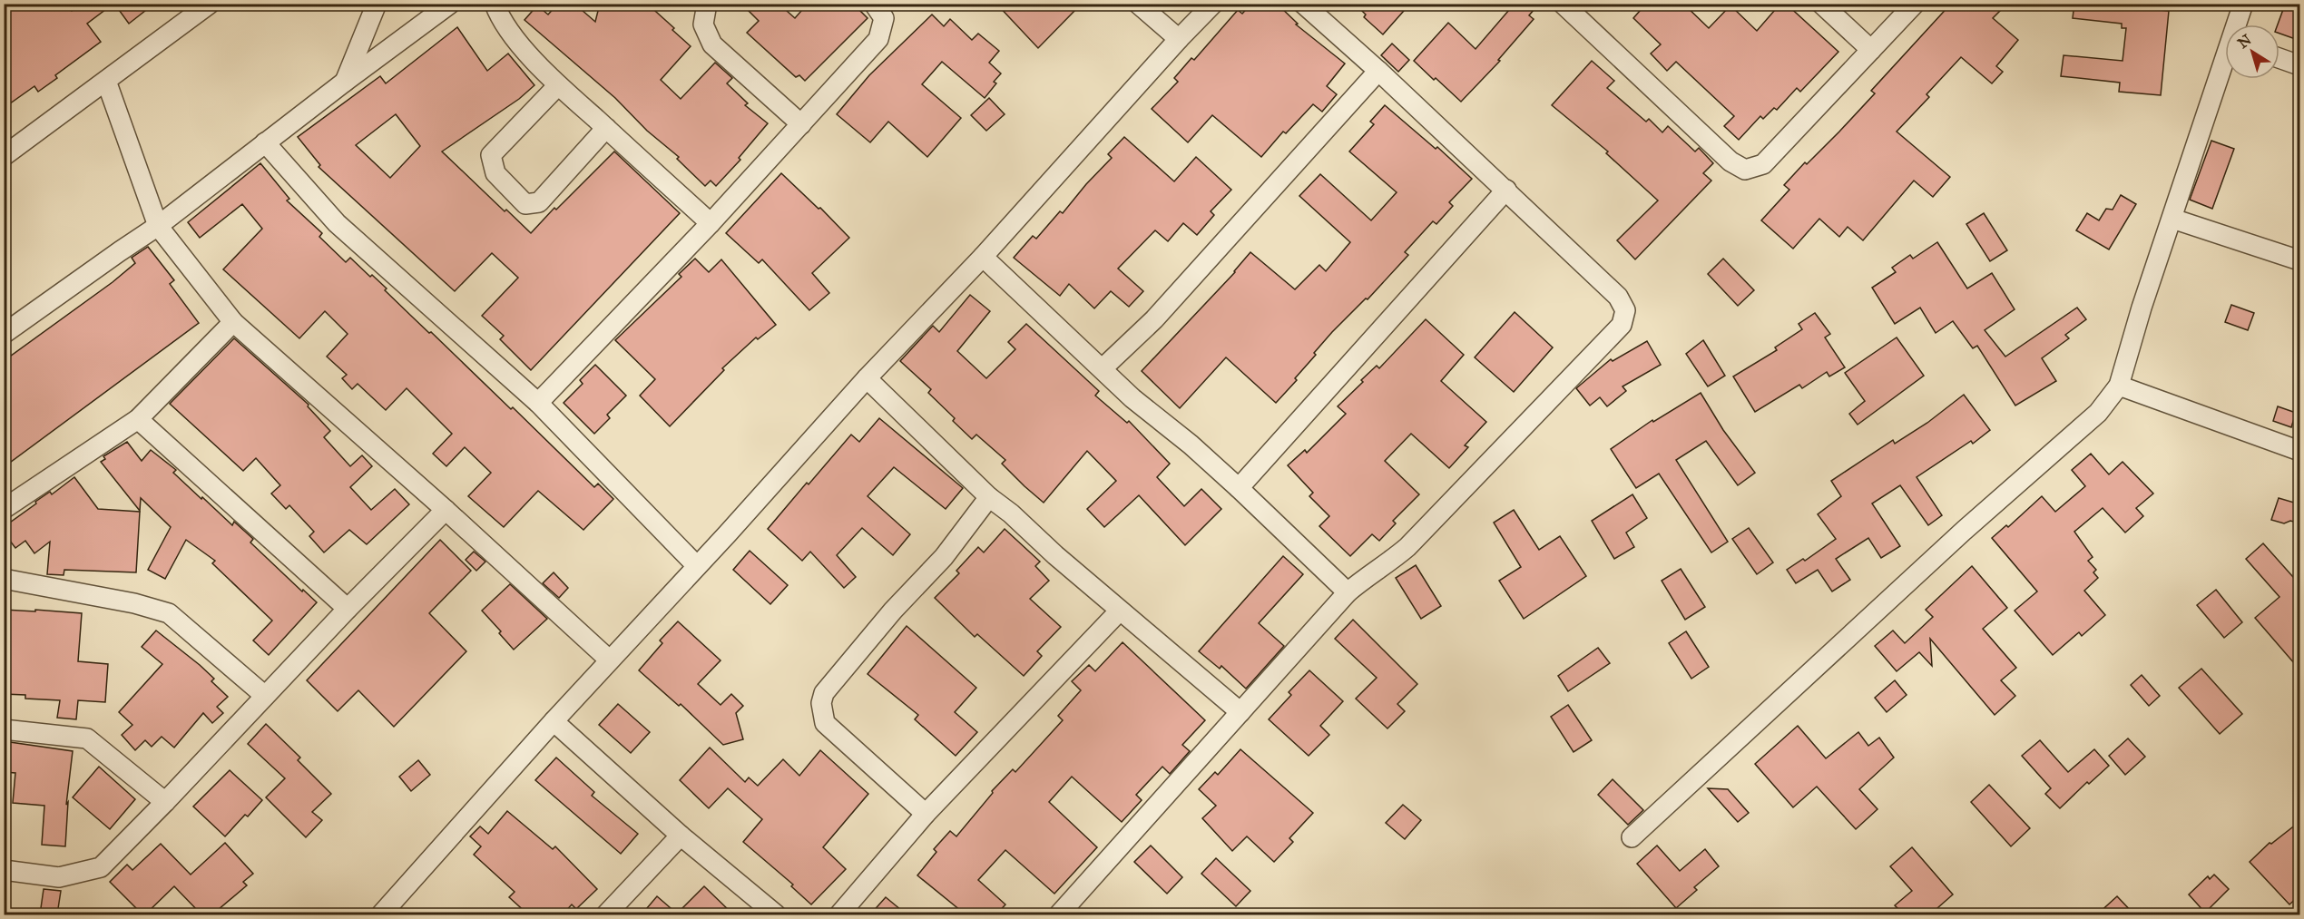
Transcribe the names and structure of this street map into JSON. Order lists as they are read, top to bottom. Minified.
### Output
{"north":"top left"}
